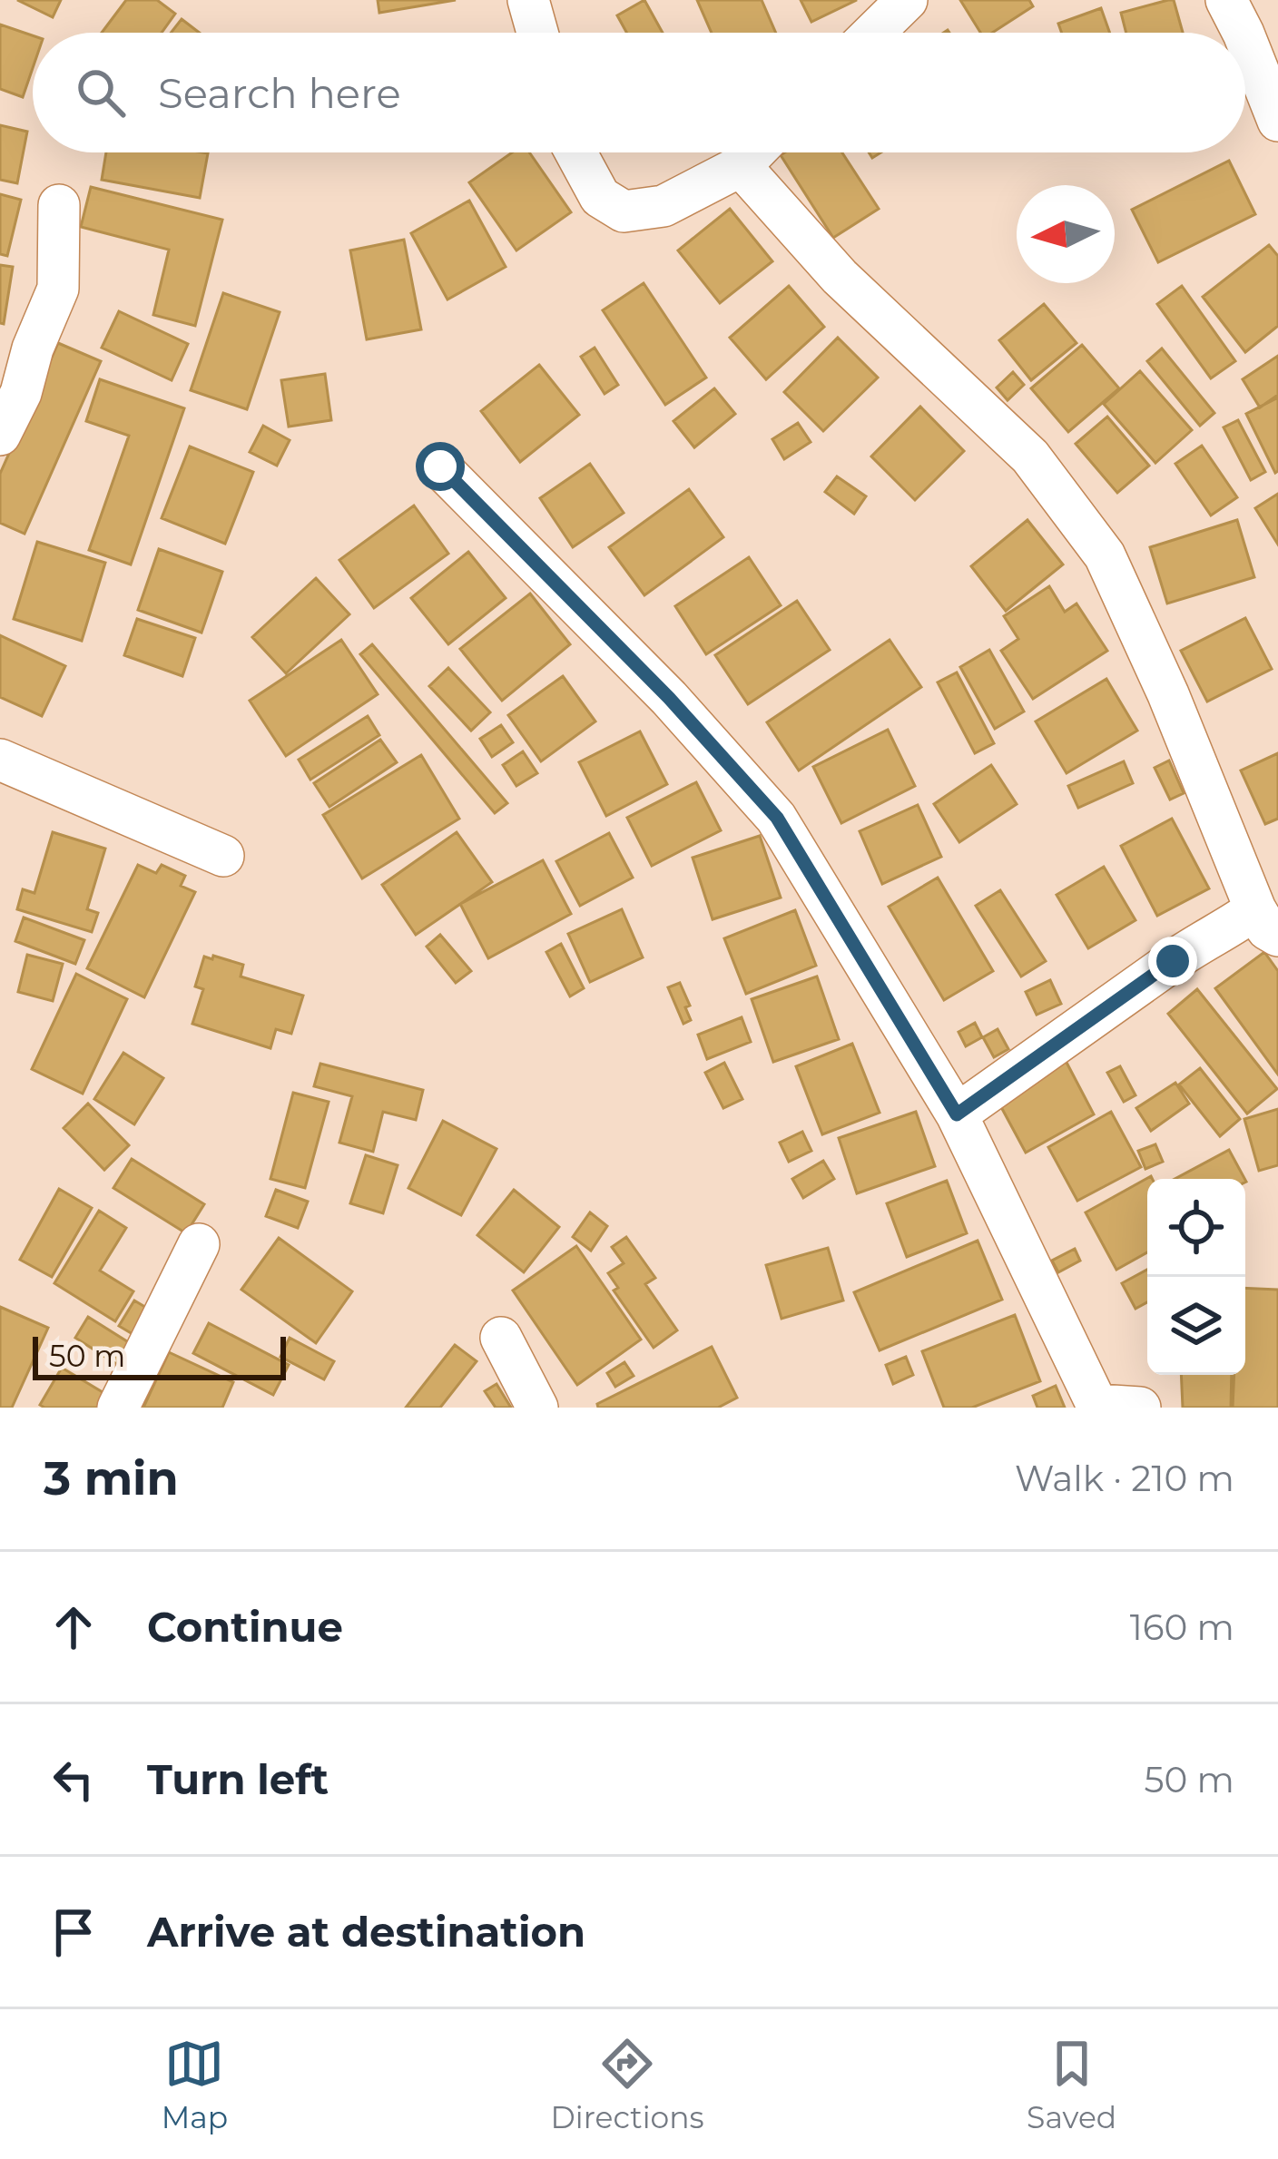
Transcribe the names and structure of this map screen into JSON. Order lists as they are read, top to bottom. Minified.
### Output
{"scale_bar":"50 m","north":"left","page":{"search":"Search here","scale":"50 m","heading":["3 min","Walk · 210 m"],"list":[["Continue","160 m"],["Turn left","50 m"],"Arrive at destination"],"nav":["Map","Directions","Saved"]}}
